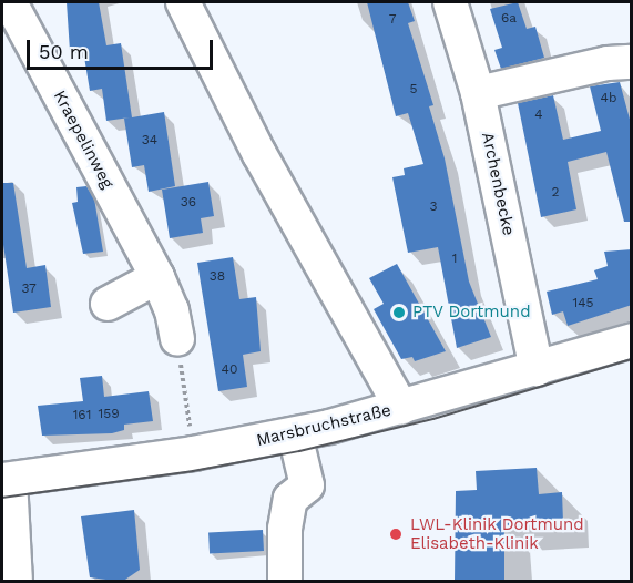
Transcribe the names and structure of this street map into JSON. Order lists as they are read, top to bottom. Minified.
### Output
{"streets":{"street":["Kraepelinweg","Archenbecke","Marsbruchstraße"]},"crossings":[["Archenbecke","Marsbruchstraße"]],"places":["PTV Dortmund","LWL-Klinik Dortmund Elisabeth-Klinik"],"house_numbers":["6a","7","5","4b","4","34","2","36","3","1","38","37","145","40","159","161"],"scale_bar":"50 m"}
